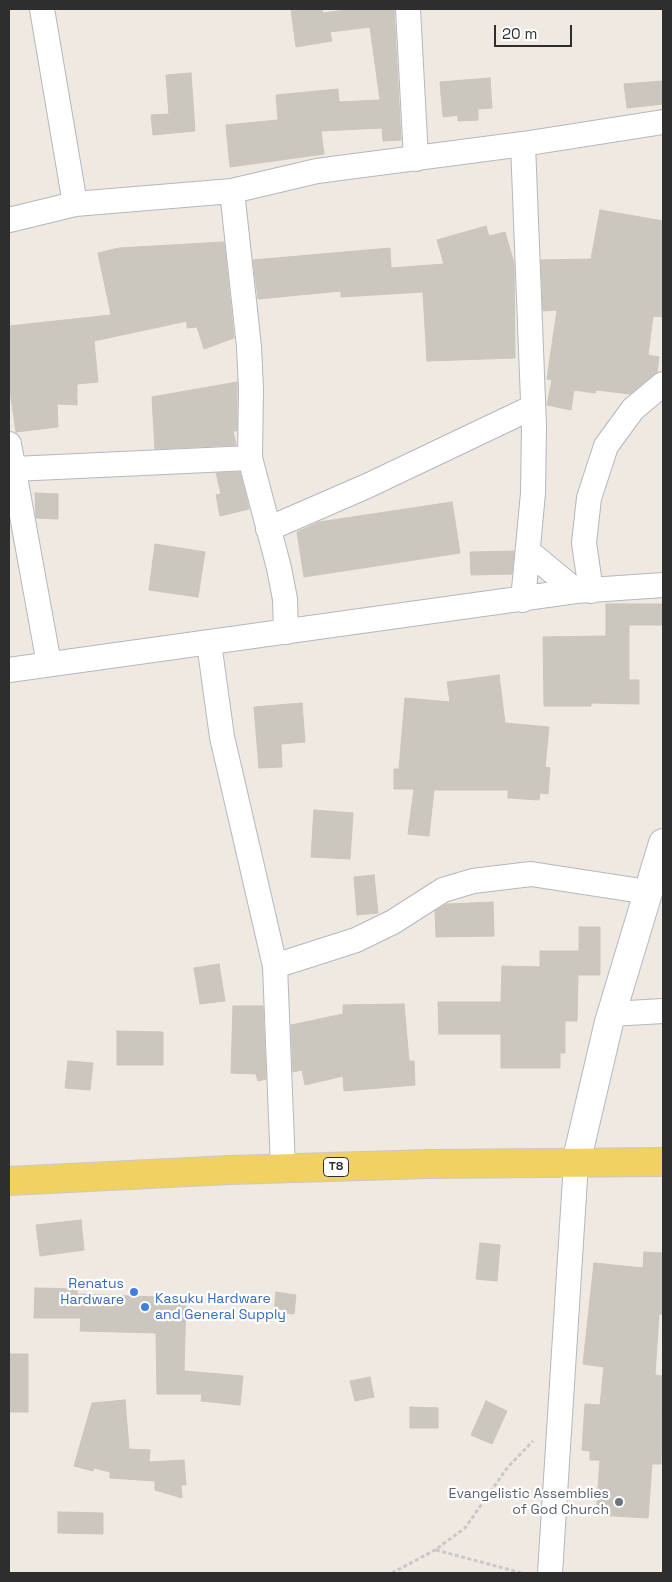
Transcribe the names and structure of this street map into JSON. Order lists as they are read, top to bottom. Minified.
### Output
{"streets":{"main road":["T8"]},"places":["Renatus Hardware","Kasuku Hardware and General Supply","Evangelistic Assemblies of God Church"],"scale_bar":"20 m"}
